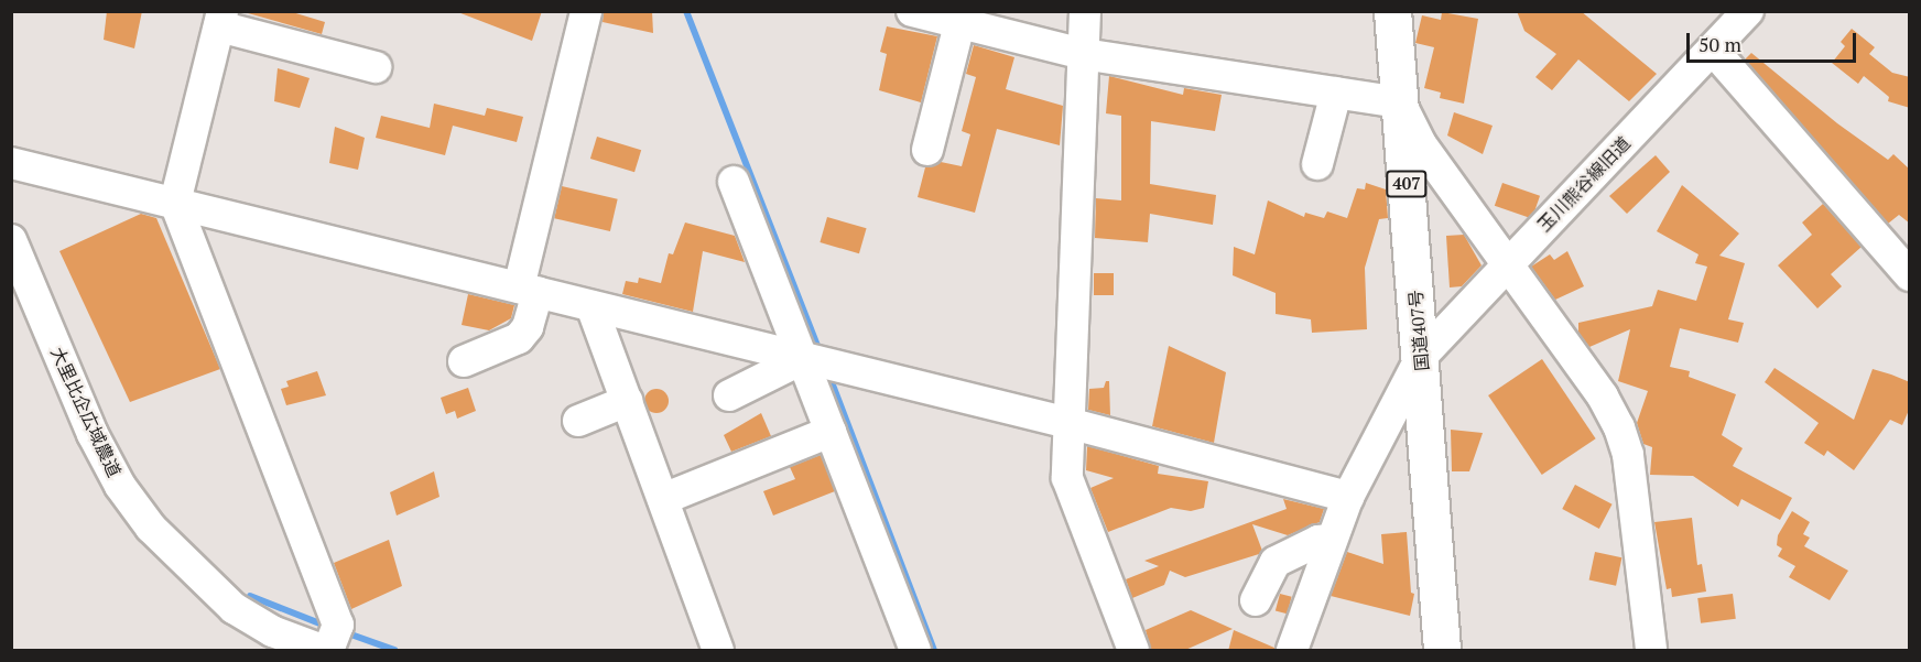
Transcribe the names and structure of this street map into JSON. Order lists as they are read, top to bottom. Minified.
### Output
{"streets":{"highway":["407","国道407号"],"street":["玉川熊谷線旧道","大里比企広域農道"]},"crossings":[["玉川熊谷線旧道","国道407号"]],"scale_bar":"50 m"}
